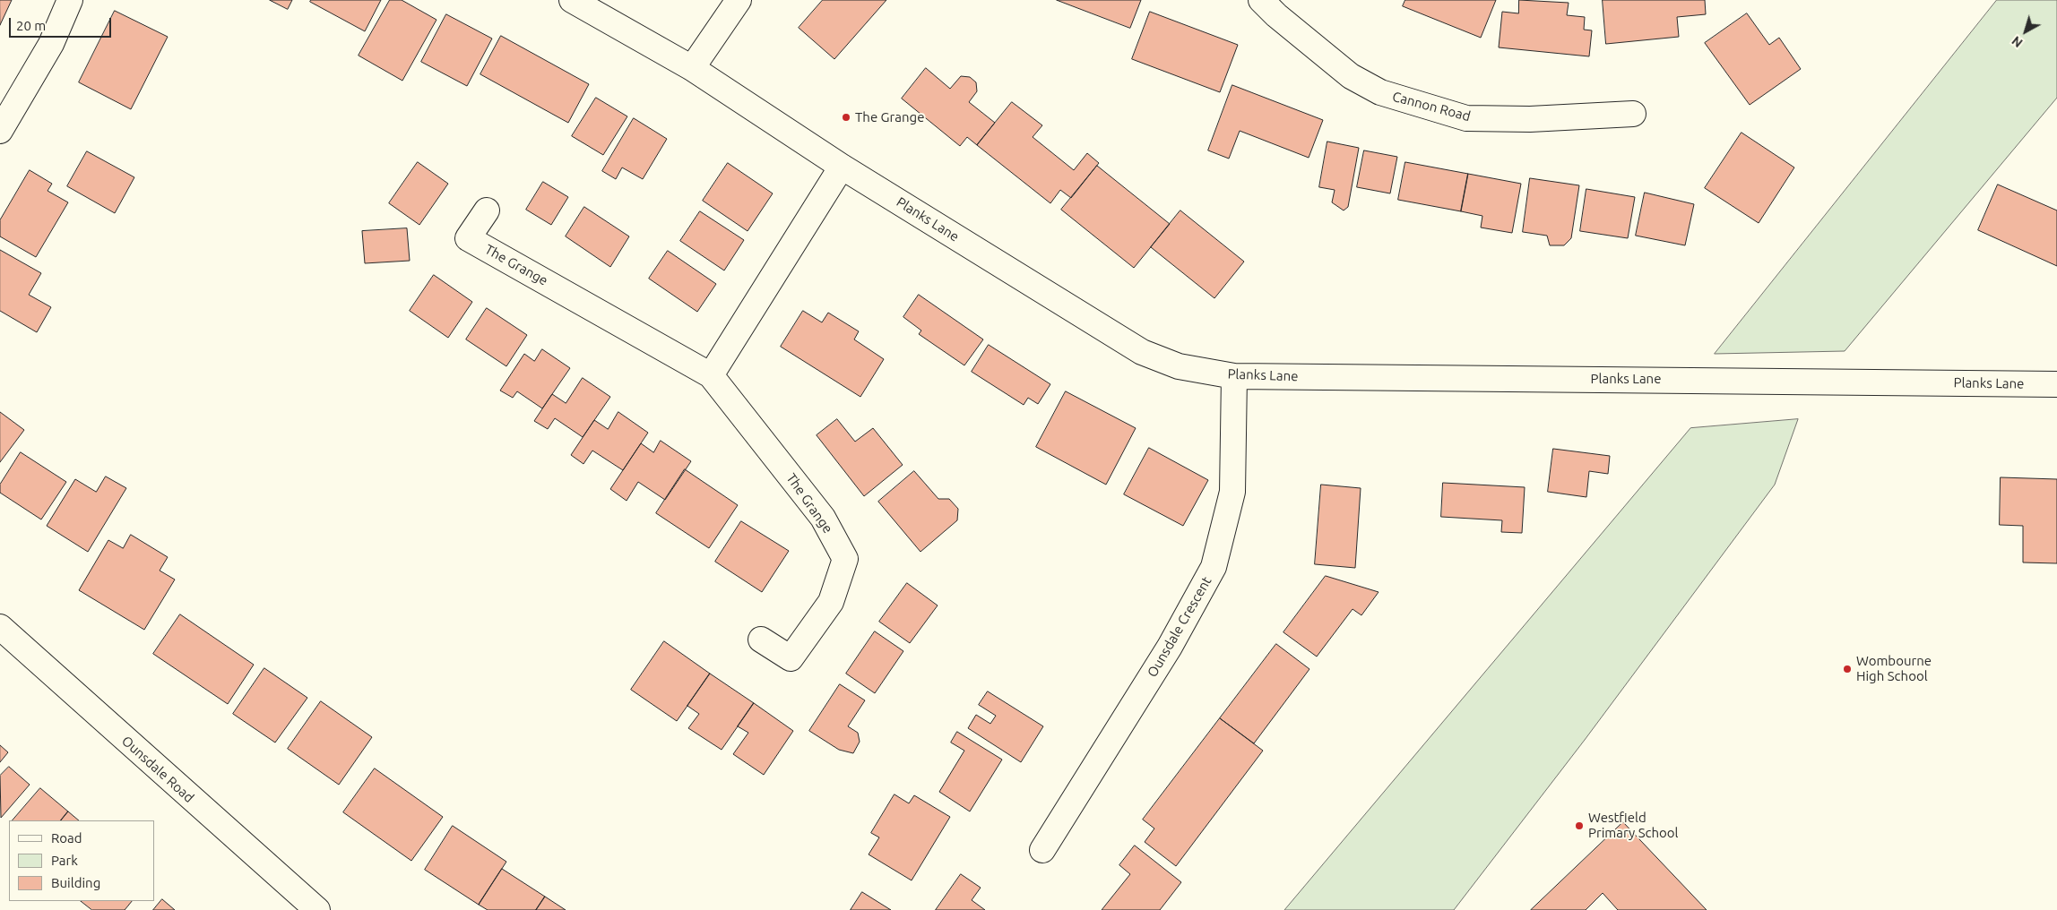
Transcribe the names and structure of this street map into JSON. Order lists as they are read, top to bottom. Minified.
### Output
{"streets":{"street":["Cannon Road","Planks Lane","The Grange","Ounsdale Crescent","Ounsdale Road"]},"crossings":[["Planks Lane","Ounsdale Crescent"]],"places":["The Grange","Wombourne High School","Westfield Primary School"],"legend":["Road","Park","Building"],"scale_bar":"20 m","north":"bottom left"}
